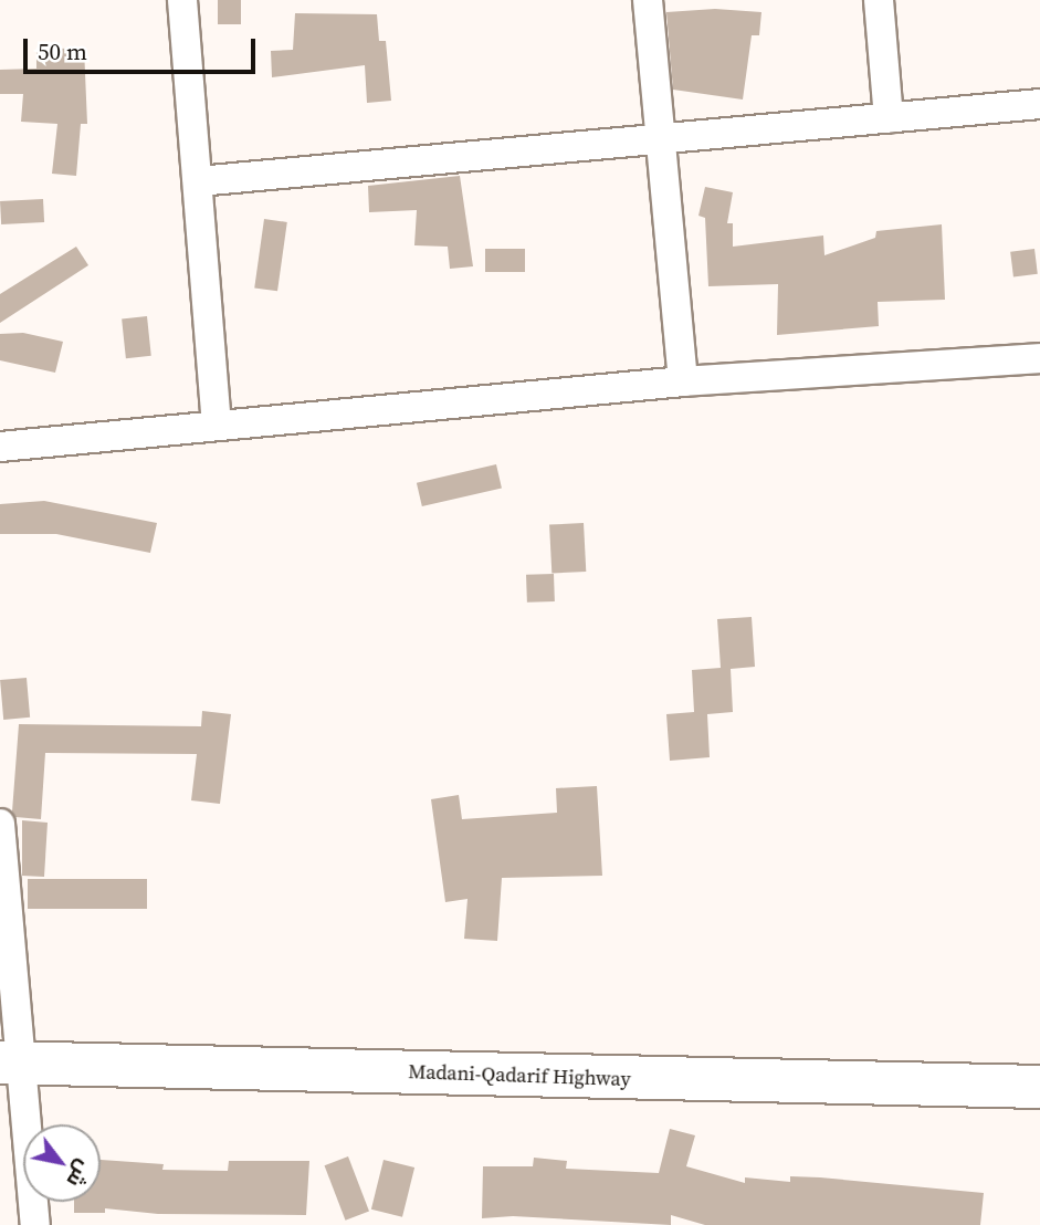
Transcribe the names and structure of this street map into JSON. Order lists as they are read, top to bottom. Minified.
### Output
{"streets":{"highway":["Madani-Qadarif Highway"]},"scale_bar":"50 m","north":"bottom right"}
